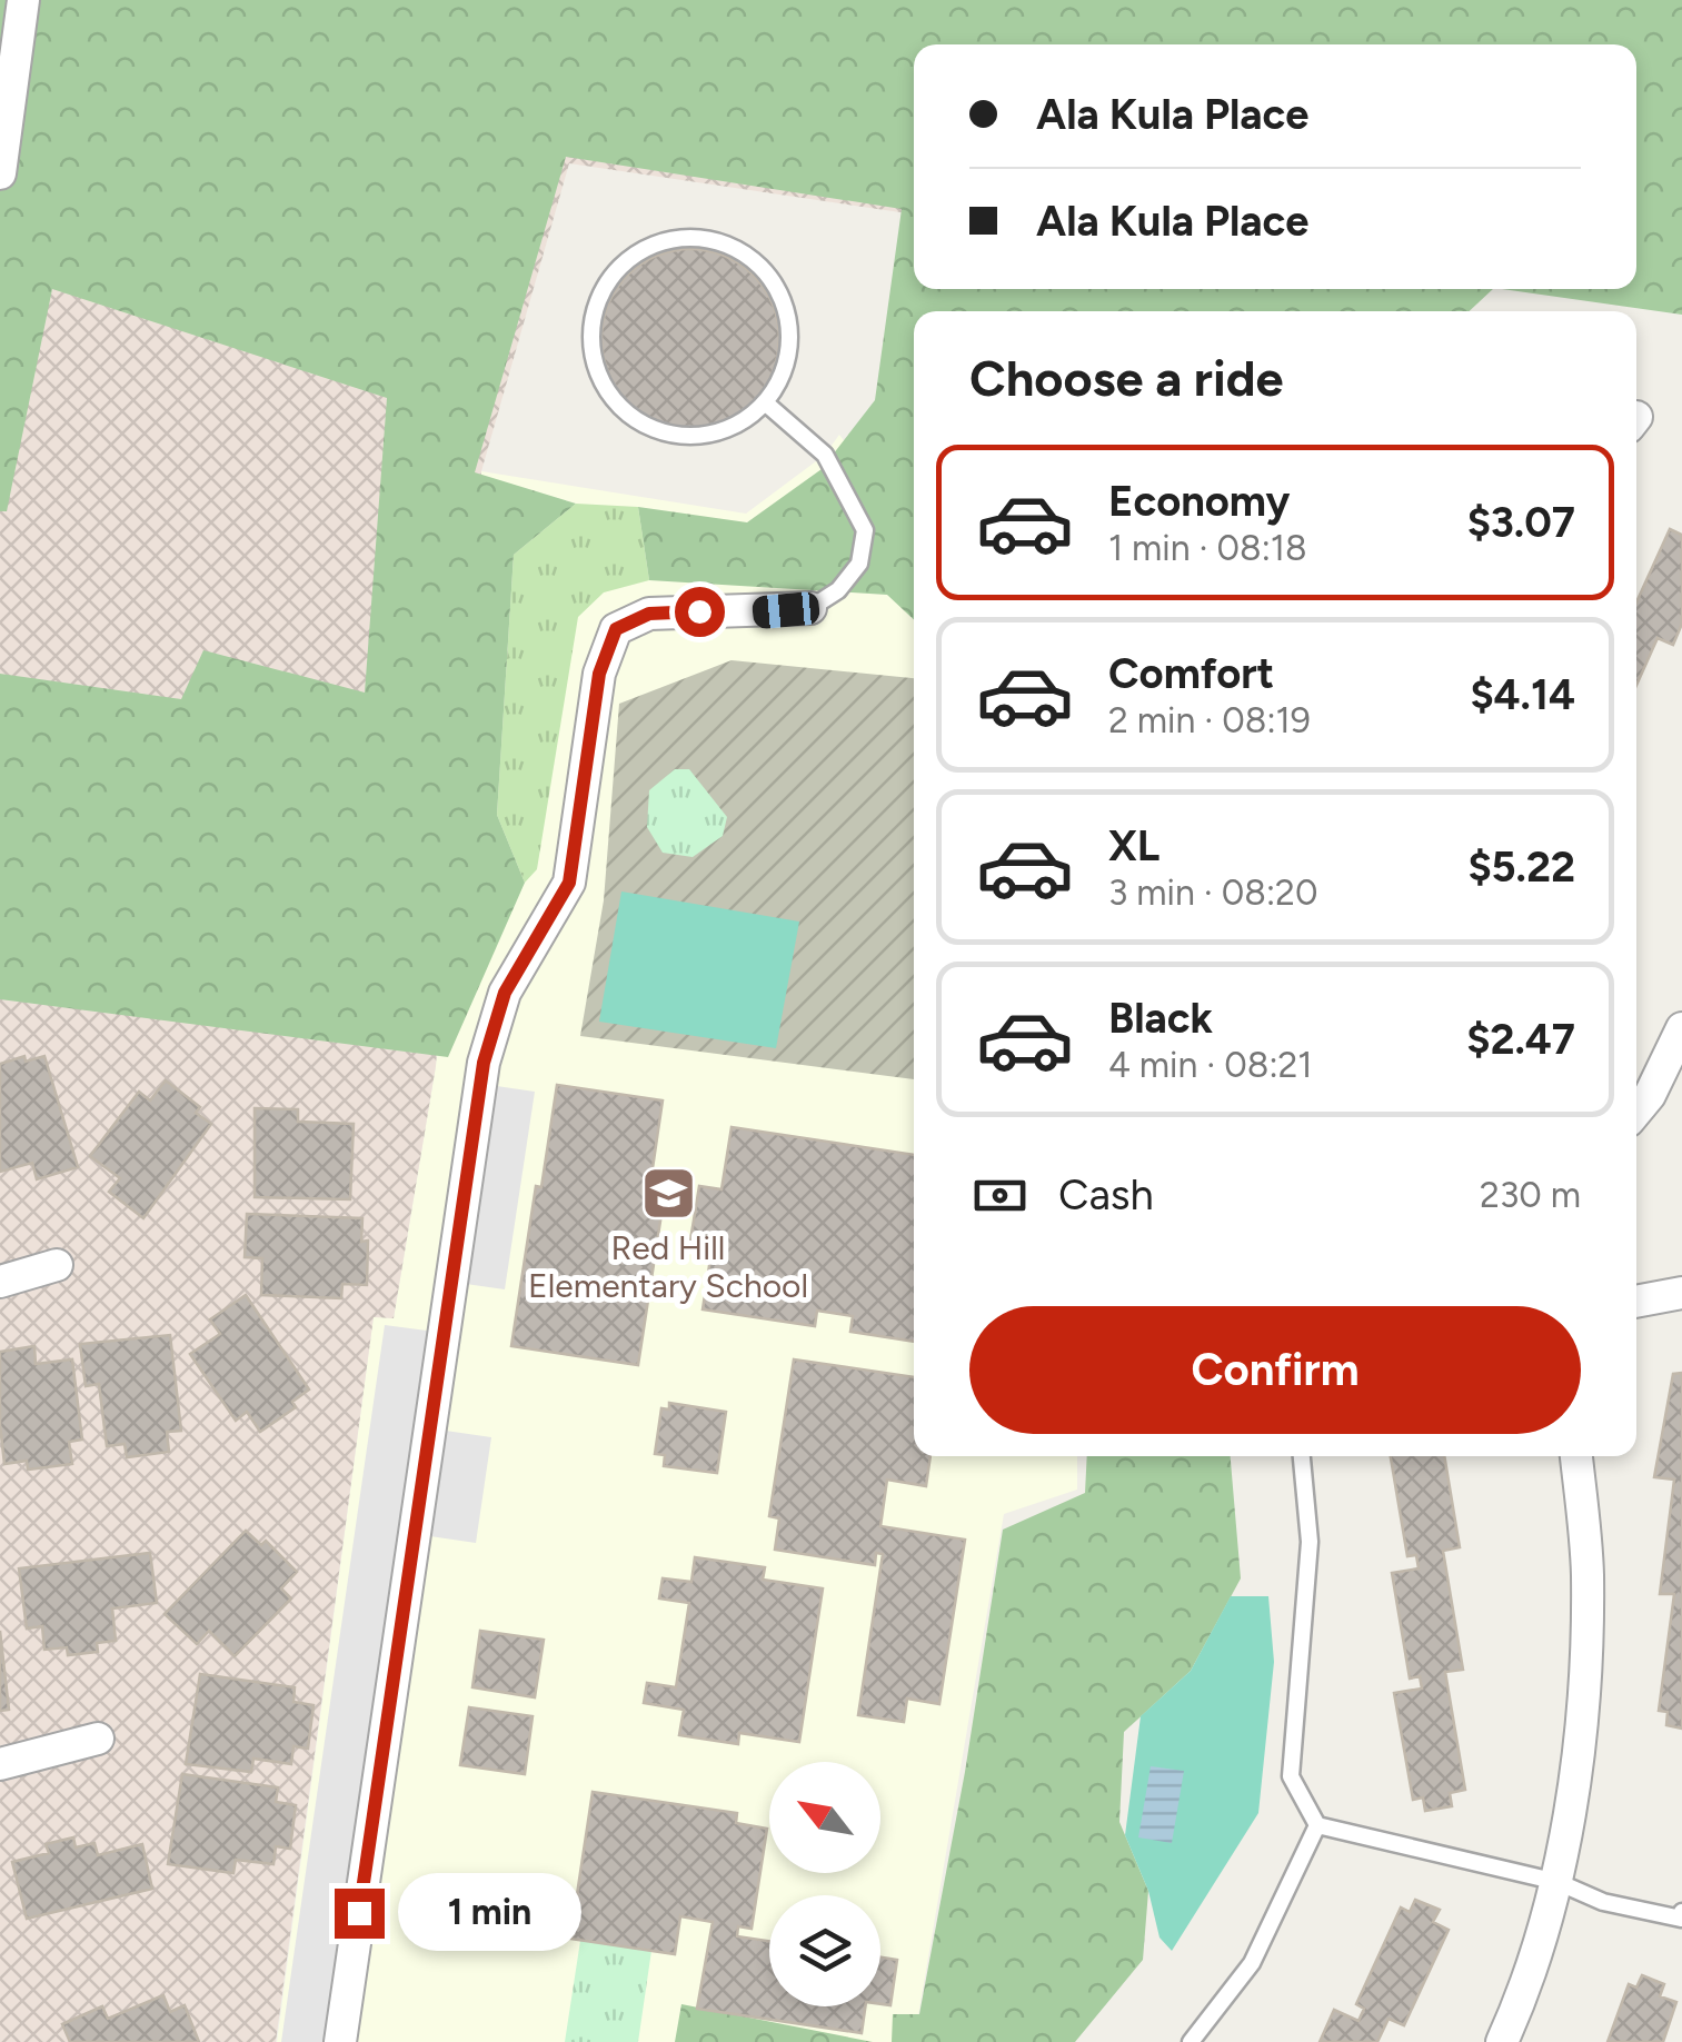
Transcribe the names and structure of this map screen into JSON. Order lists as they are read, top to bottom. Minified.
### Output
{"places":{"school or university":["Red Hill Elementary School"]},"north":"top left","page":{"banner":["Ala Kula Place","Ala Kula Place"],"heading":"Choose a ride","list":[{"name":"Economy","note":"1 min · 08:18","value":"$3.07"},{"name":"Comfort","note":"2 min · 08:19","value":"$4.14"},{"name":"XL","note":"3 min · 08:20","value":"$5.22"},{"name":"Black","note":"4 min · 08:21","value":"$2.47"}],"pay":["Cash","230 m"],"buttons":"Confirm","bubble":"1 min"}}
